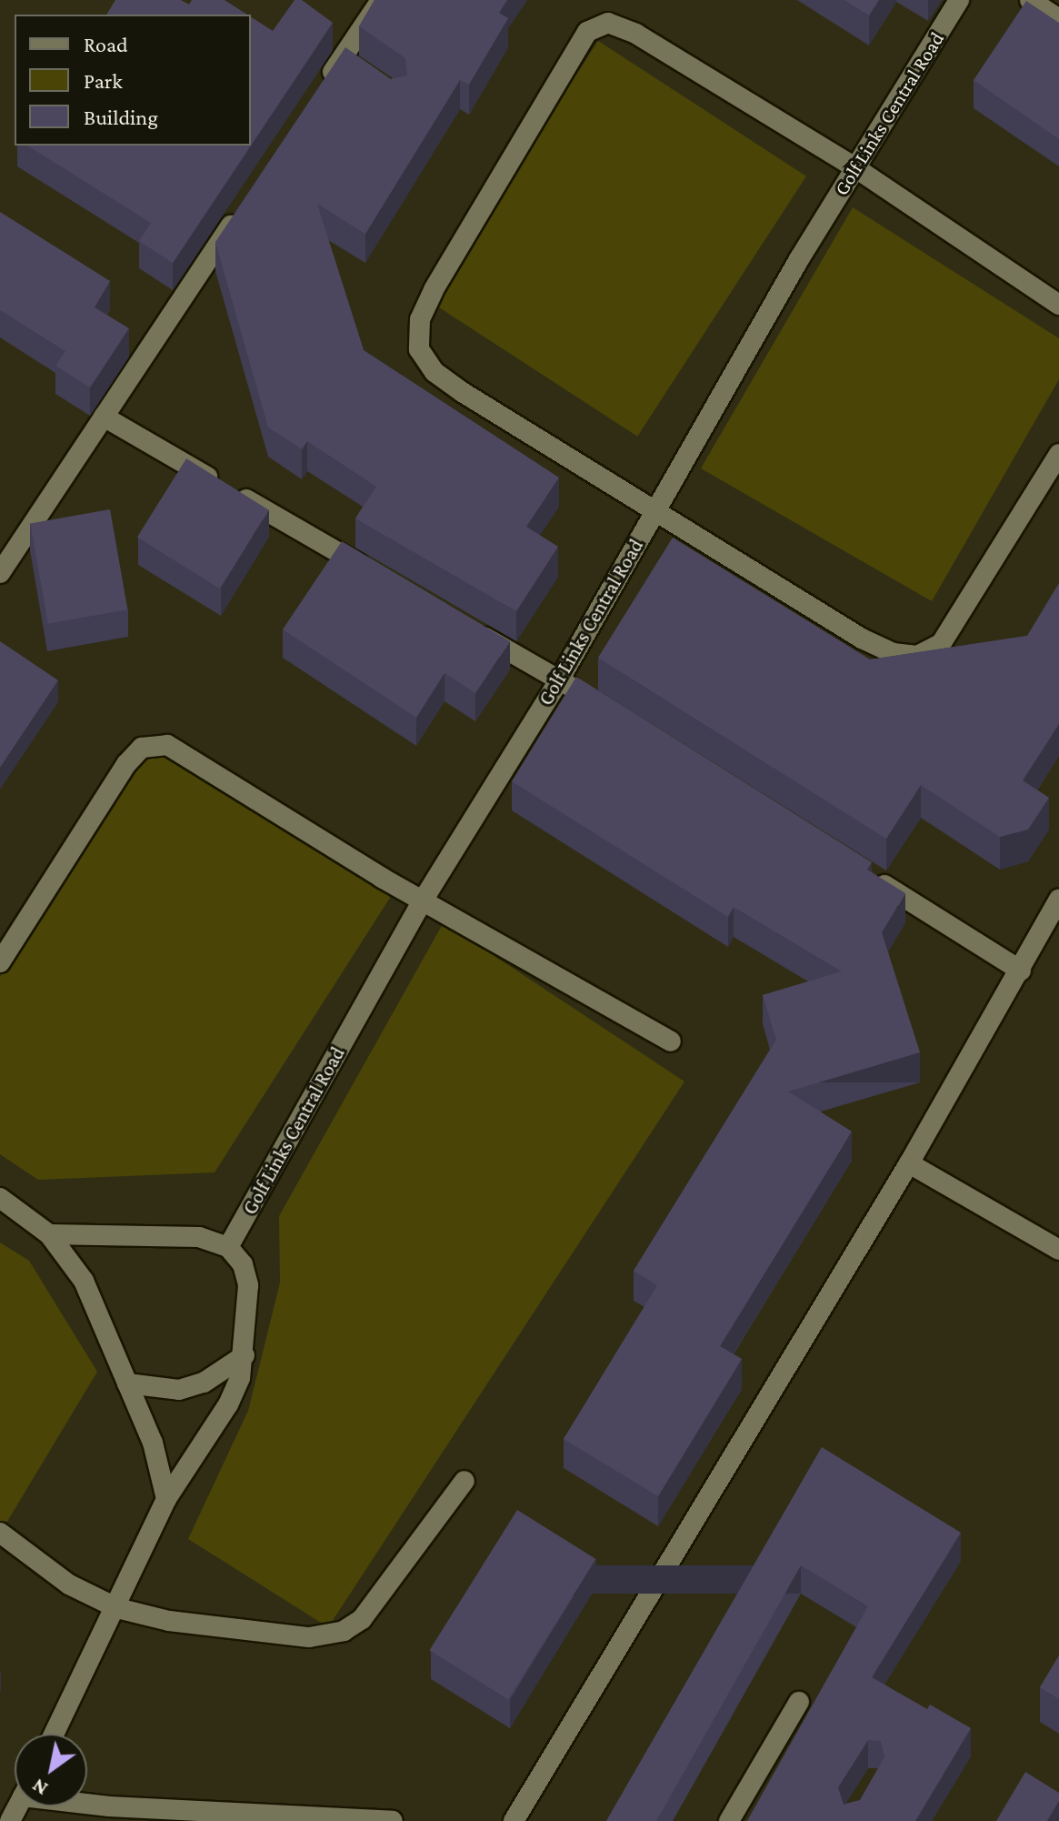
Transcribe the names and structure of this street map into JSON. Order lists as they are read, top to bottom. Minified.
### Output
{"streets":{"street":["Golf Links Central Road"]},"legend":["Road","Park","Building"],"north":"bottom left"}
